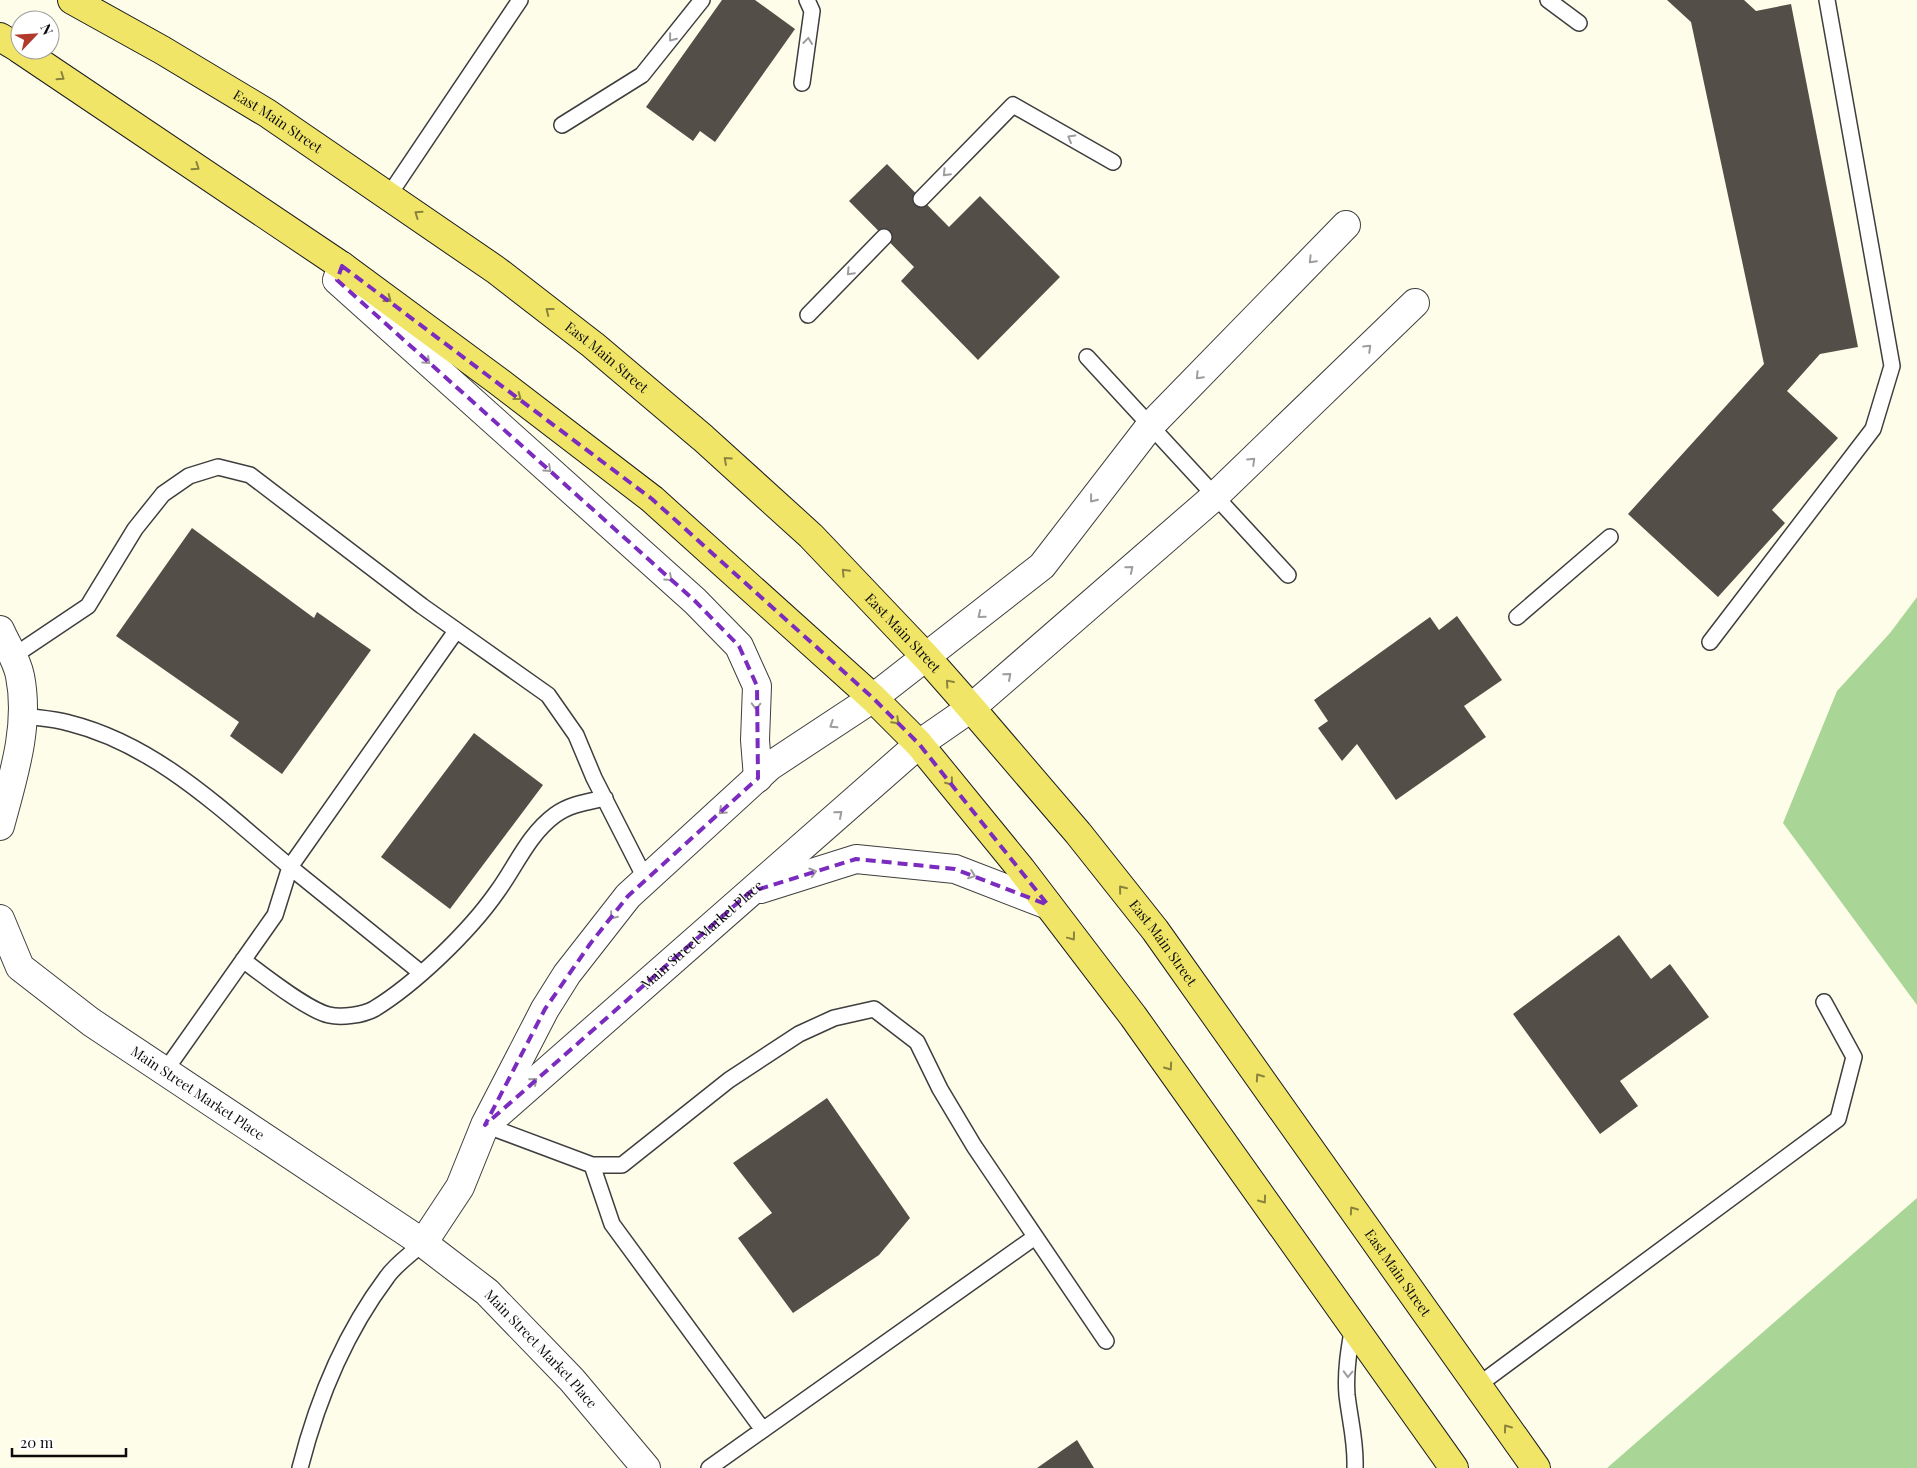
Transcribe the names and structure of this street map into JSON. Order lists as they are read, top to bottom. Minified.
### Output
{"streets":{"main road":["East Main Street"],"street":["Main Street Market Place"]},"crossings":[["East Main Street","Main Street Market Place"]],"scale_bar":"20 m","north":"top right"}
